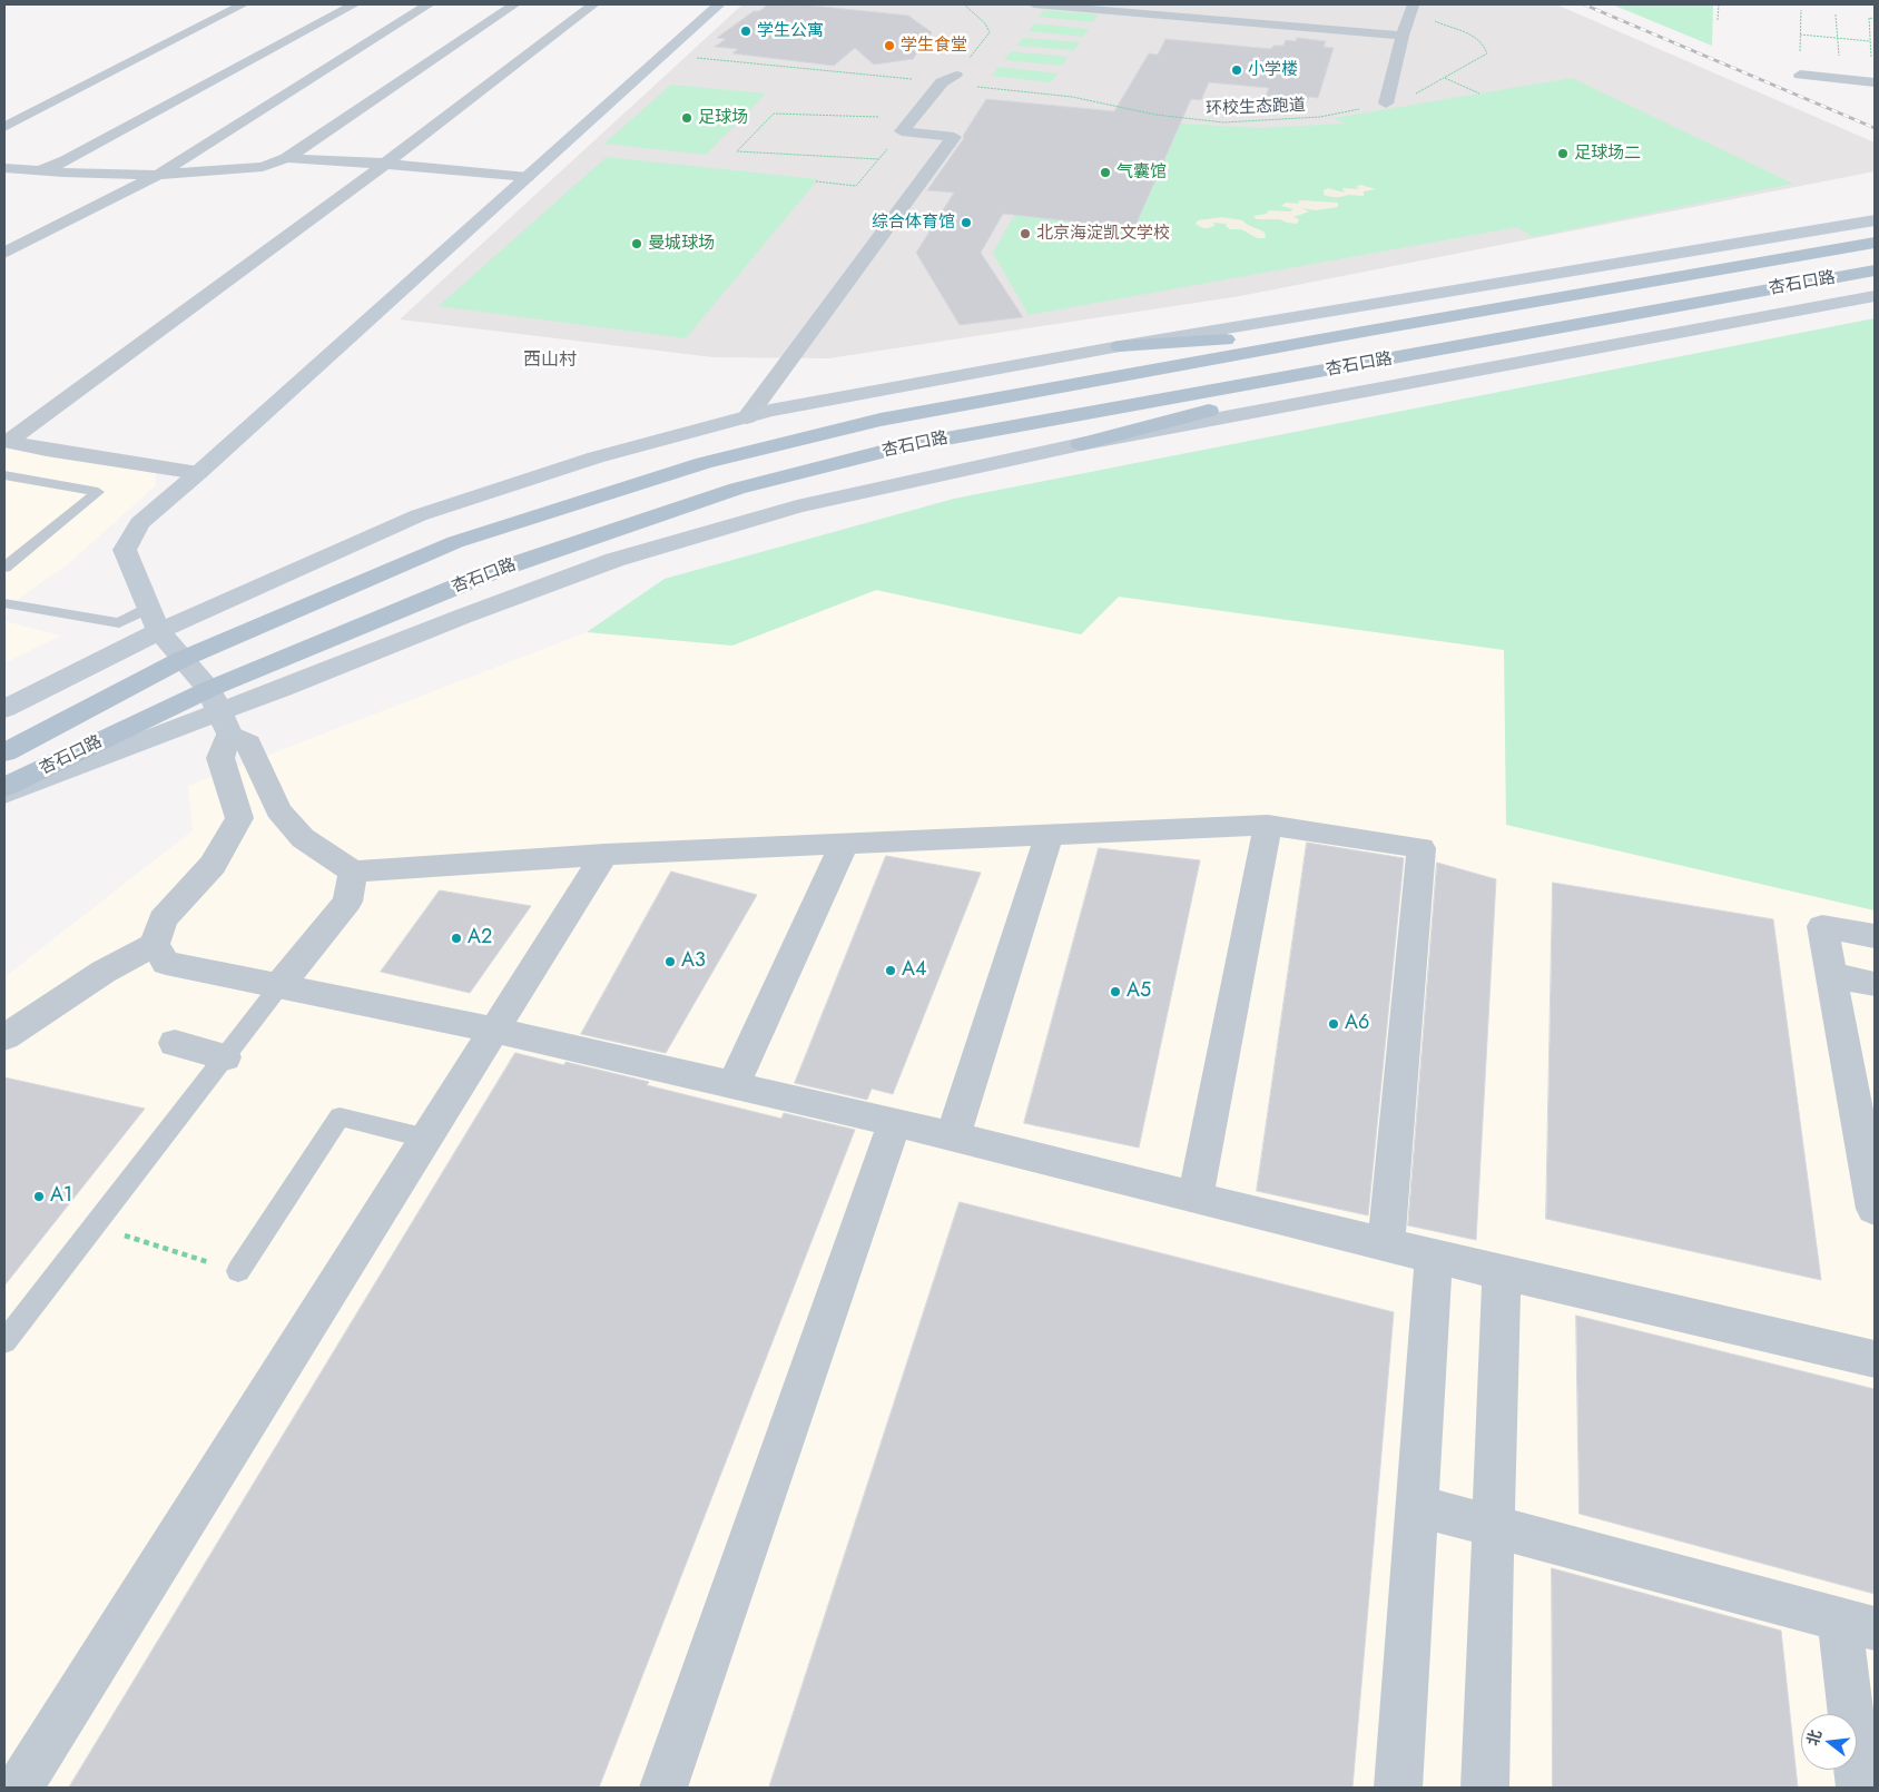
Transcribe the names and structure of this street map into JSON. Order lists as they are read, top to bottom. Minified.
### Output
{"streets":{"main road":["杏石口路"],"path":["环校生态跑道"]},"districts":["西山村"],"places":["学生公寓","学生食堂","小学楼","足球场","足球场二","气囊馆","综合体育馆","北京海淀凯文学校","曼城球场","A2","A3","A4","A5","A6","A1"],"north":"left"}
